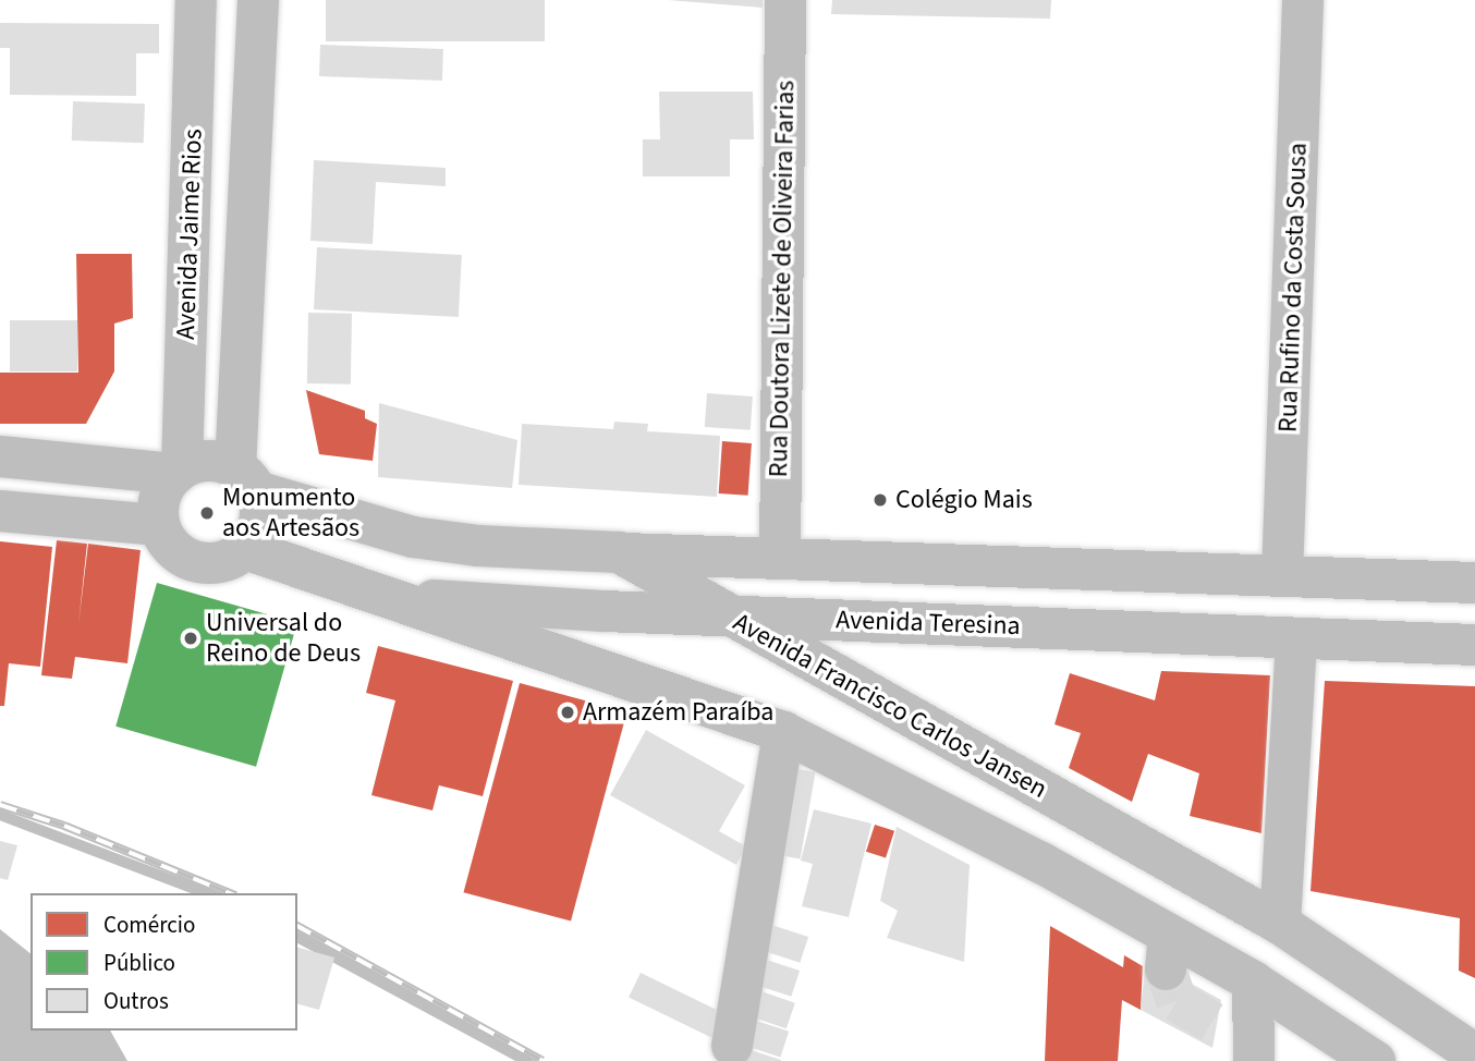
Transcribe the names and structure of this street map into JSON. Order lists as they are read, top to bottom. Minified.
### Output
{"streets":{"main road":["Avenida Jaime Rios","Rua Doutora Lizete de Oliveira Farias","Rua Rufino da Costa Sousa","Avenida Teresina","Avenida Francisco Carlos Jansen"]},"crossings":[["Avenida Jaime Rios","Avenida Francisco Carlos Jansen"],["Avenida Teresina","Avenida Francisco Carlos Jansen"]],"places":["Colégio Mais","Monumento aos Artesãos","Universal do Reino de Deus","Armazém Paraíba"],"legend":["Comércio","Público","Outros"]}
